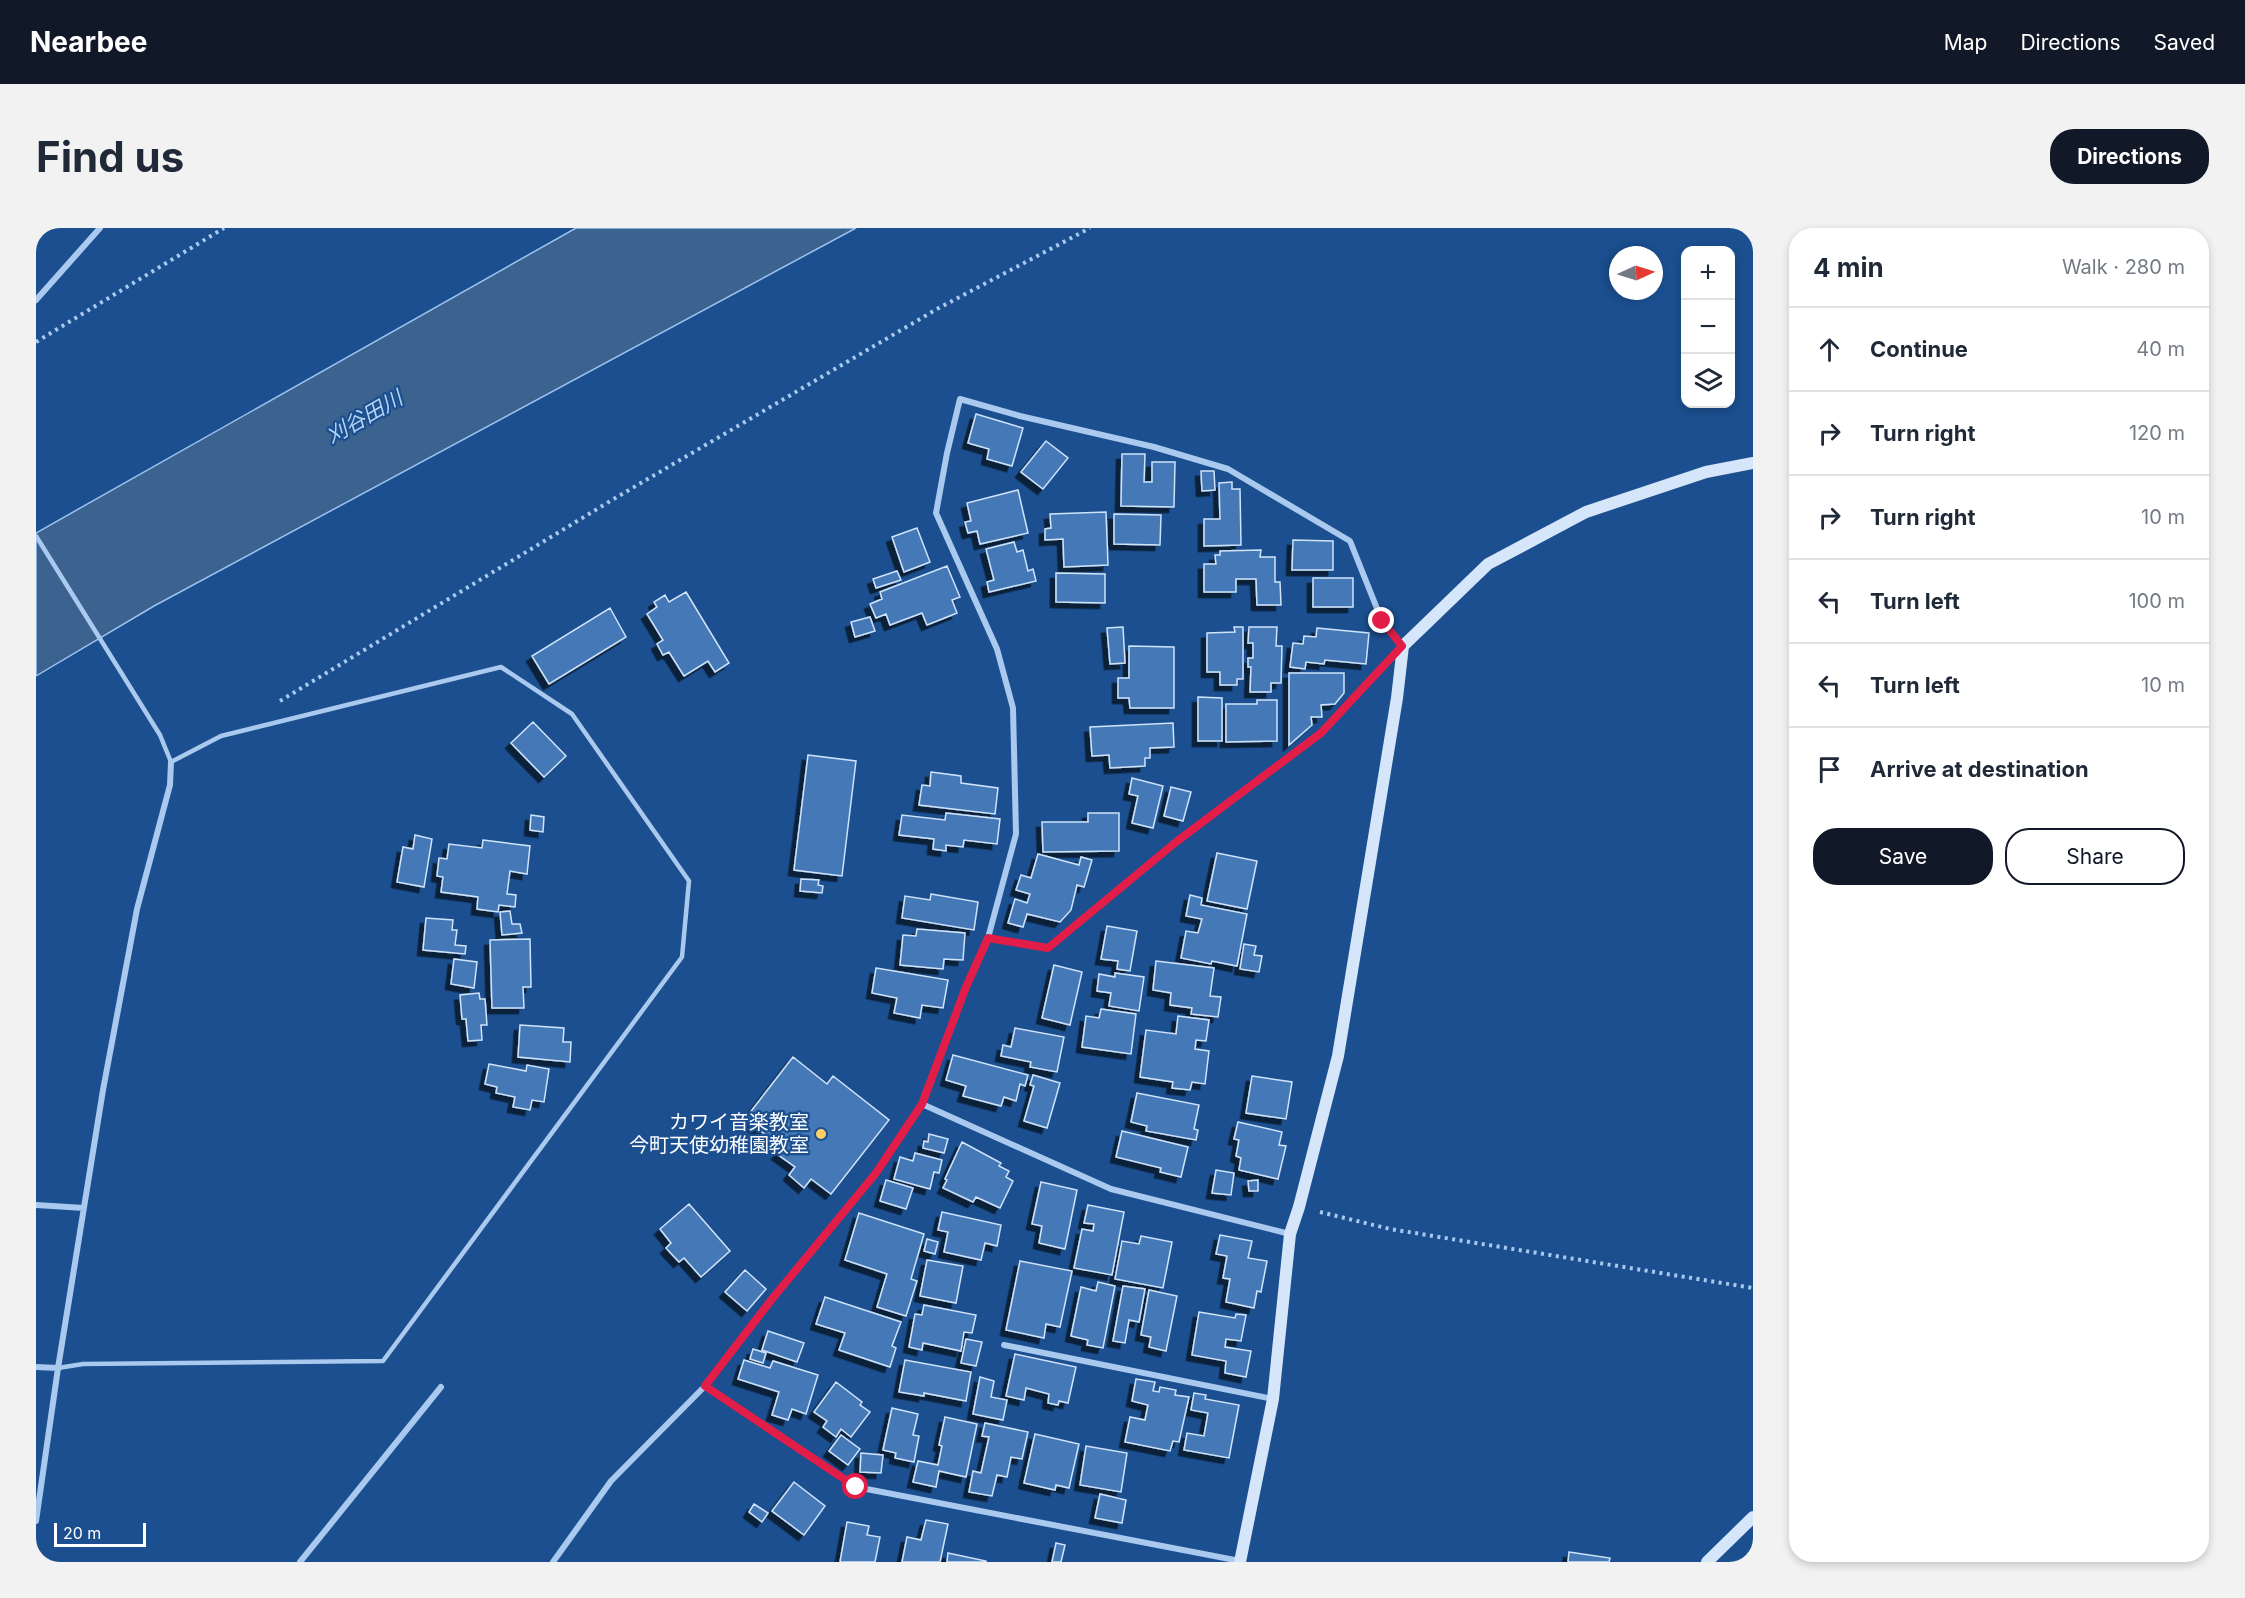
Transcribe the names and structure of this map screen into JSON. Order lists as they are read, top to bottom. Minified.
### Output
{"water":["刈谷田川"],"places":["カワイ音楽教室 今町天使幼稚園教室"],"scale_bar":"20 m","north":"right","page":{"header":"Nearbee","nav":["Map","Directions","Saved"],"buttons":["Directions",["Save","Share"]],"title":"Find us","heading":["4 min","Walk · 280 m"],"map_buttons":["+","−"],"list":[["Continue","40 m"],["Turn right","120 m"],["Turn right","10 m"],["Turn left","100 m"],["Turn left","10 m"],"Arrive at destination"],"scale":"20 m"}}
